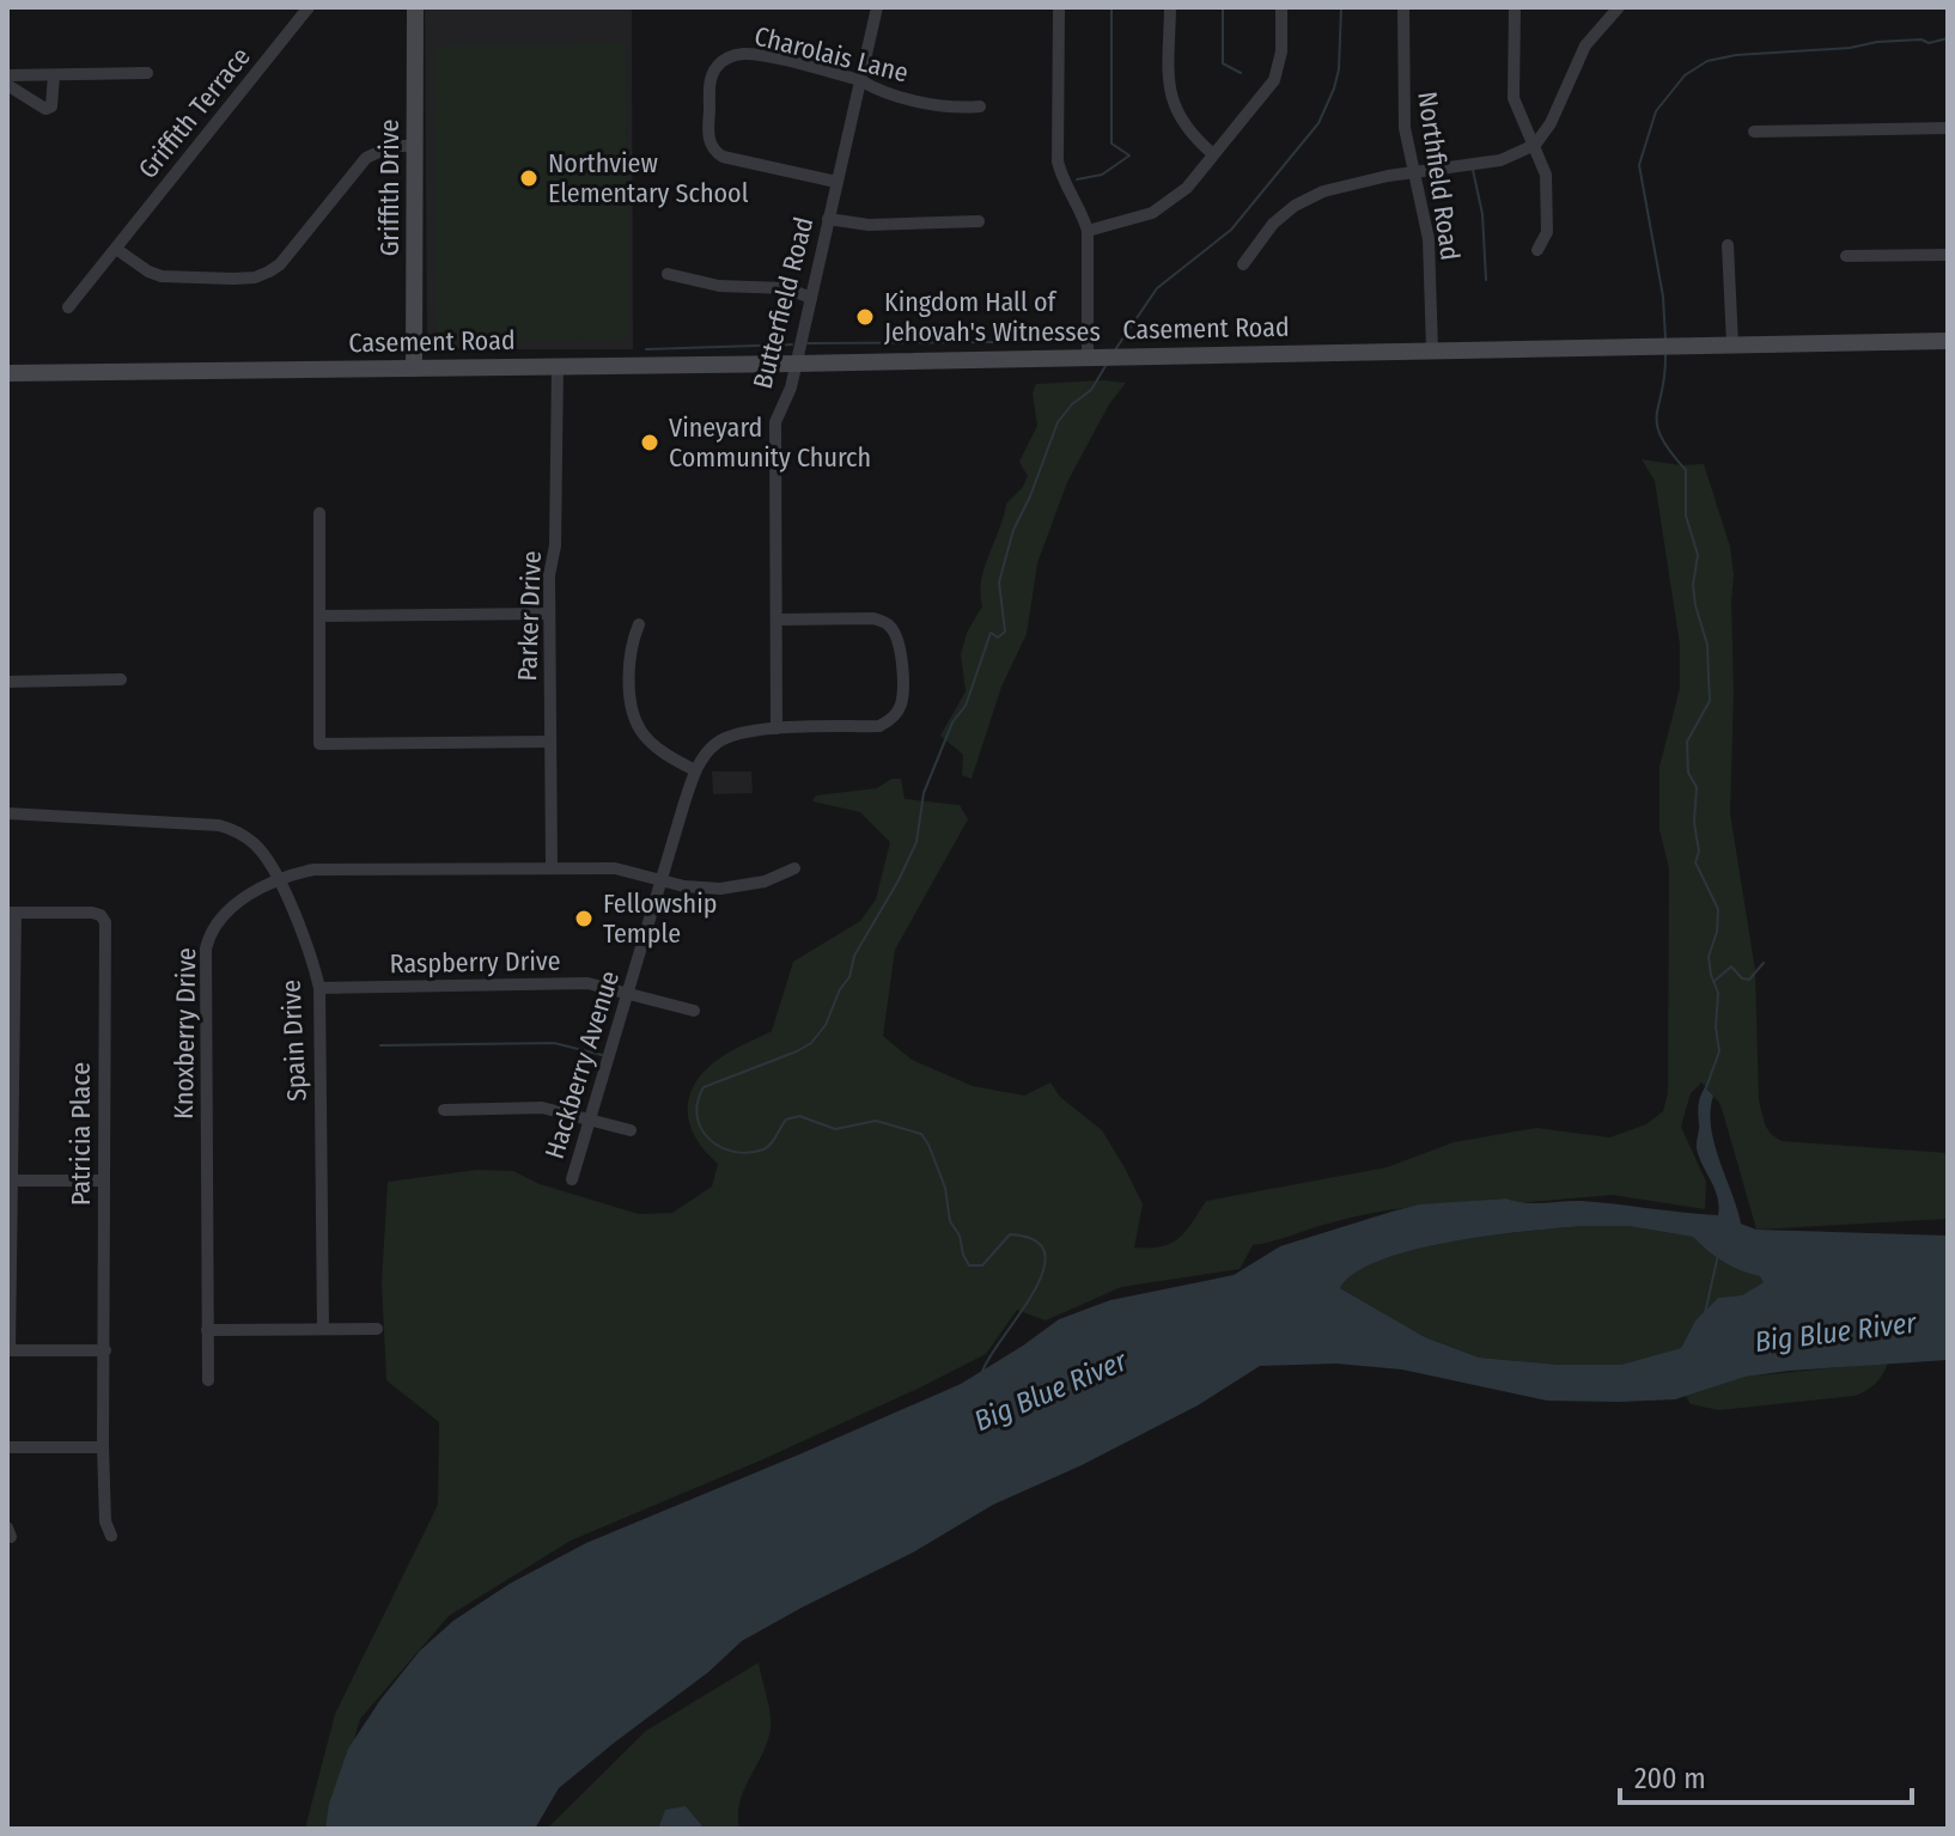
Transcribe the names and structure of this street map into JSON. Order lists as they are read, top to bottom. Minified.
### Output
{"streets":{"street":["Charolais Lane","Griffith Terrace","Northfield Road","Griffith Drive","Butterfield Road","Casement Road","Parker Drive","Raspberry Drive","Knoxberry Drive","Spain Drive","Hackberry Avenue","Patricia Place"]},"crossings":[["Charolais Lane","Butterfield Road"],["Northfield Road","Casement Road"],["Griffith Drive","Casement Road"],["Butterfield Road","Casement Road"],["Butterfield Road","Hackberry Avenue"],["Casement Road","Parker Drive"],["Parker Drive","Knoxberry Drive"],["Raspberry Drive","Spain Drive"],["Raspberry Drive","Hackberry Avenue"],["Knoxberry Drive","Spain Drive"],["Knoxberry Drive","Hackberry Avenue"]],"water":["Big Blue River"],"places":["Northview Elementary School","Kingdom Hall of Jehovah's Witnesses","Vineyard Community Church","Fellowship Temple"],"scale_bar":"200 m"}
